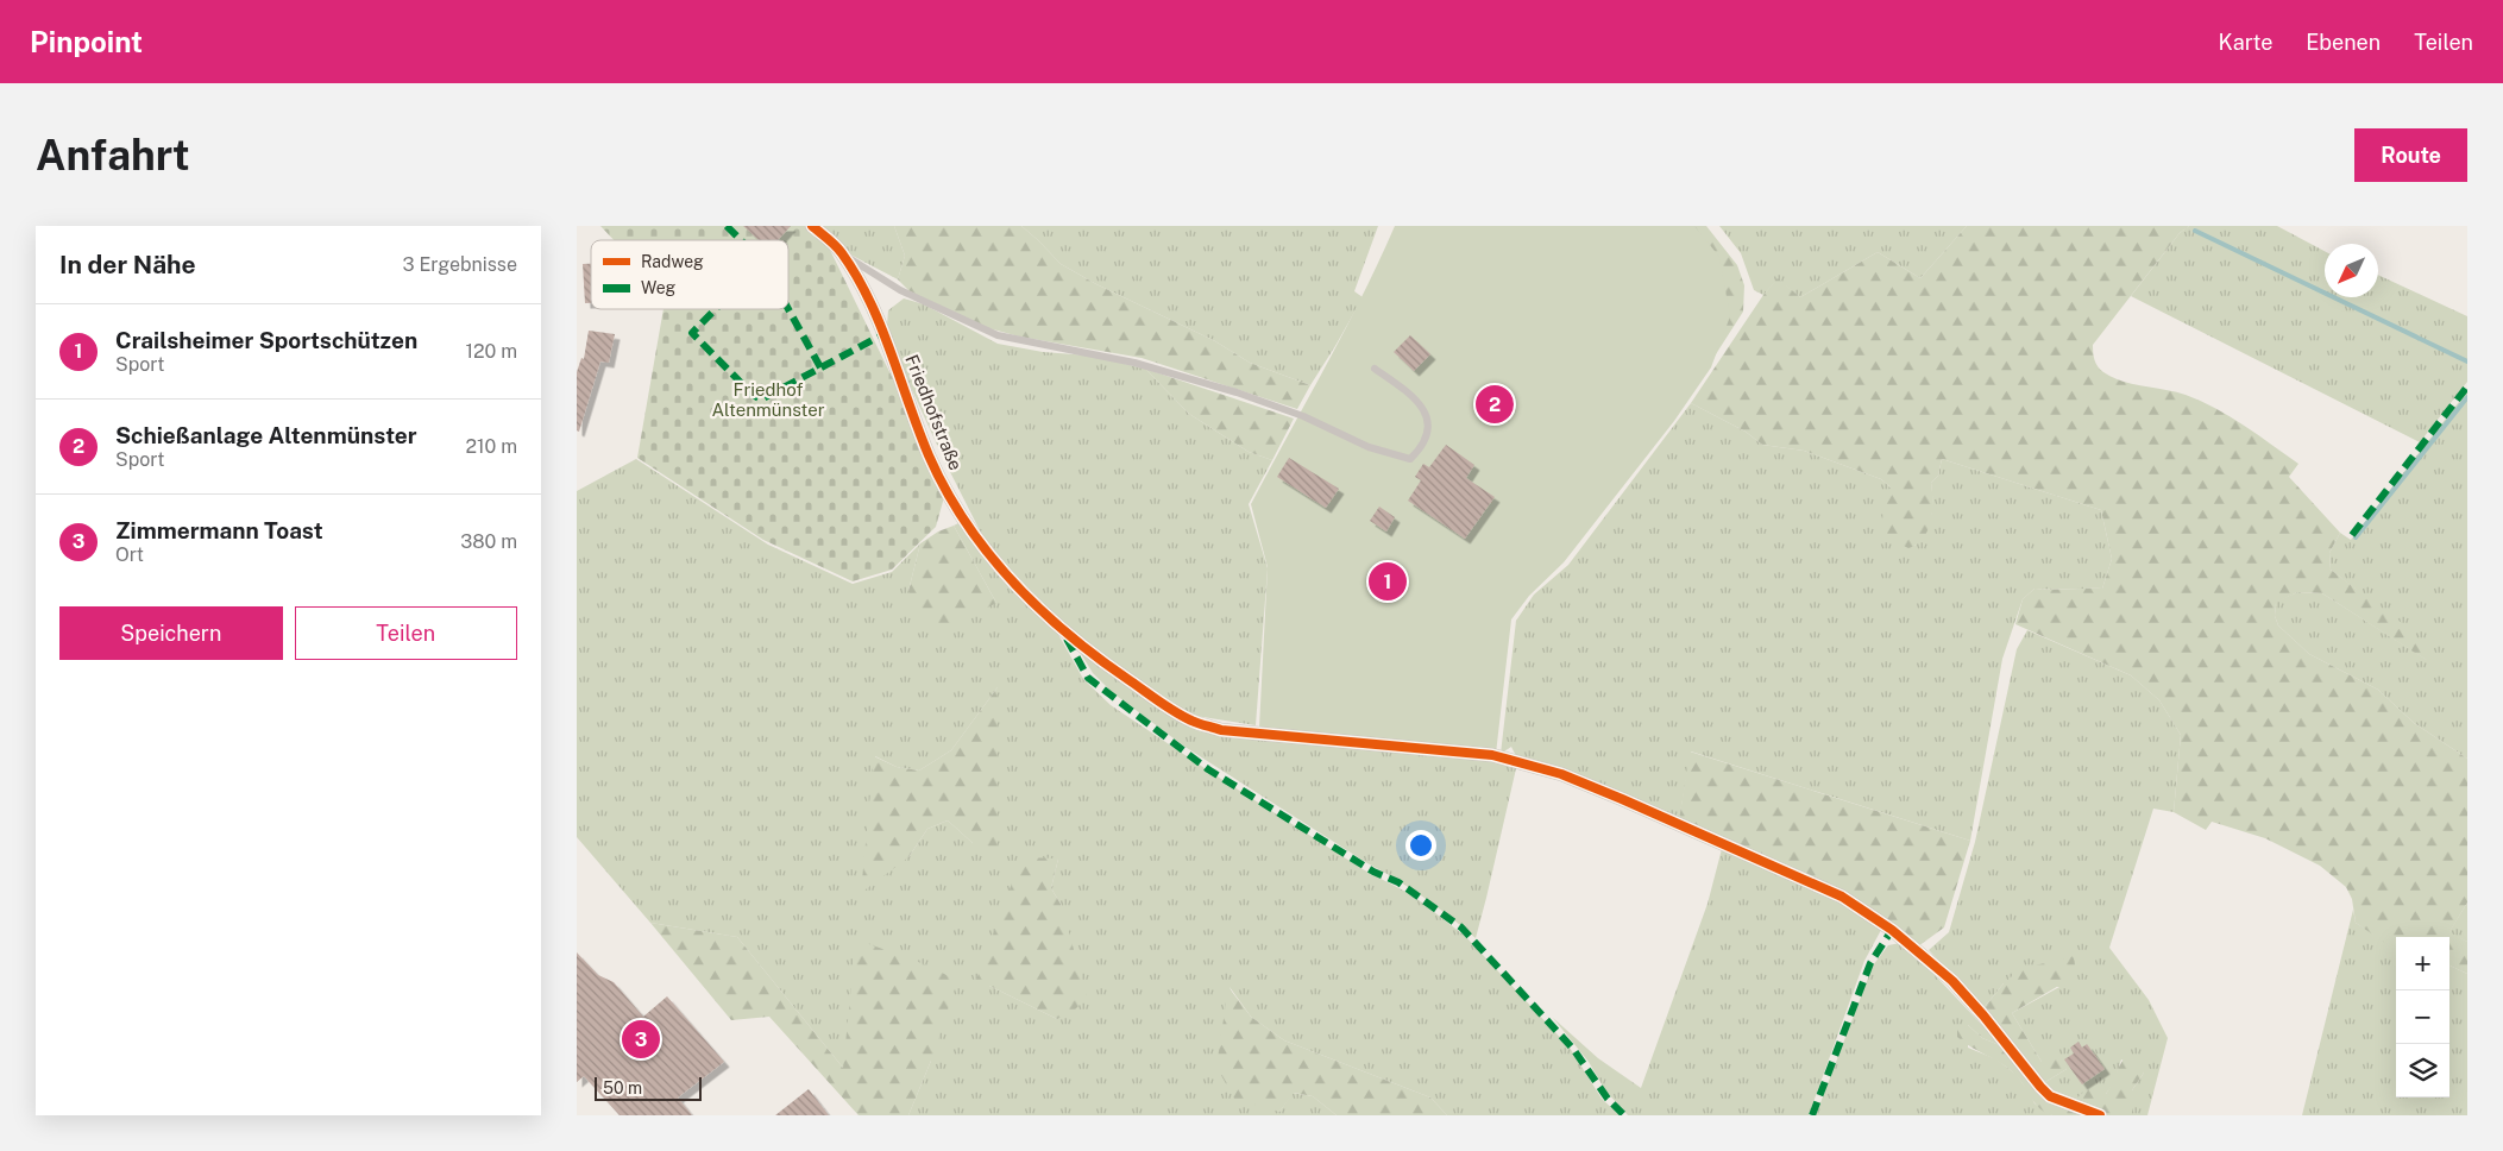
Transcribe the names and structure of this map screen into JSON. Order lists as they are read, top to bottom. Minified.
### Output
{"streets":{"street":["Friedhofstraße"]},"parks":["Friedhof Altenmünster"],"legend":["Radweg","Weg"],"scale_bar":"50 m","north":"bottom left","page":{"header":"Pinpoint","nav":["Karte","Ebenen","Teilen"],"buttons":["Route",["Speichern","Teilen"]],"title":"Anfahrt","heading":["In der Nähe","3 Ergebnisse"],"list":[{"mark":"1","name":"Crailsheimer Sportschützen","note":"Sport","value":"120 m"},{"mark":"2","name":"Schießanlage Altenmünster","note":"Sport","value":"210 m"},{"mark":"3","name":"Zimmermann Toast","note":"Ort","value":"380 m"}],"pins":["2","1","3"],"map_buttons":["+","−"],"scale":"50 m"}}
